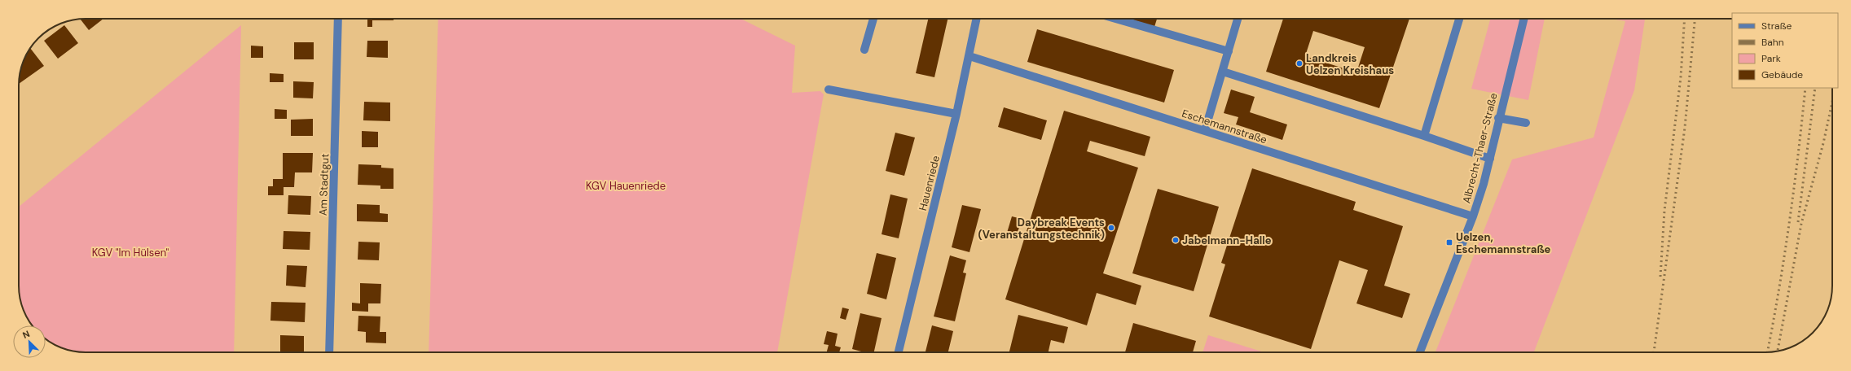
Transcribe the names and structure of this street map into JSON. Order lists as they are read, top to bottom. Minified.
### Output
{"streets":{"street":["Eschemannstraße","Albrecht-Thaer-Straße","Hauenriede","Am Stadtgut"]},"crossings":[["Eschemannstraße","Albrecht-Thaer-Straße"],["Eschemannstraße","Hauenriede"]],"parks":["KGV Hauenriede","KGV \"Im Hülsen\""],"places":{"other":["Landkreis Uelzen Kreishaus","Daybreak Events (Veranstaltungstechnik)","Jabelmann-Halle"],"transit":["Uelzen, Eschemannstraße"]},"legend":["Straße","Bahn","Park","Gebäude"],"north":"top left"}
